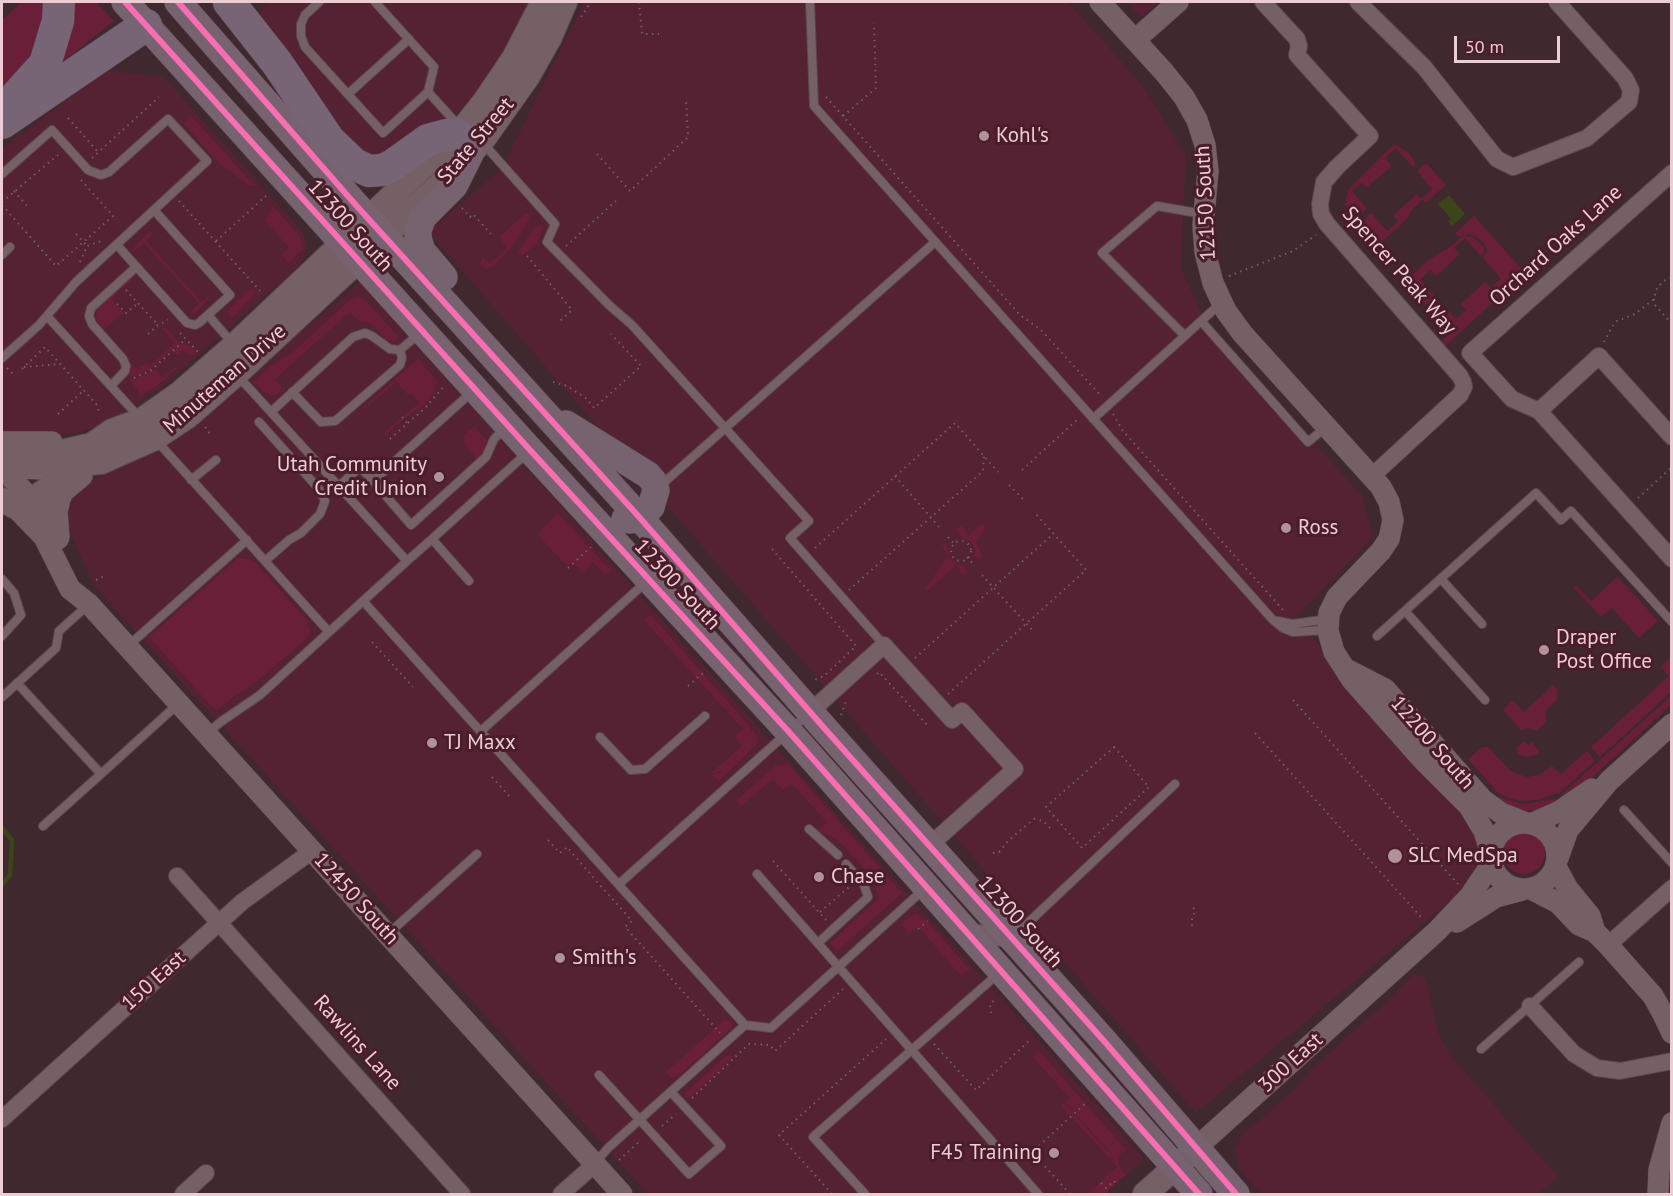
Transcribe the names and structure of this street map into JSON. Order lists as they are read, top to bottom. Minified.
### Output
{"streets":{"main road":["State Street","12300 South","Minuteman Drive","300 East"],"street":["12150 South","Orchard Oaks Lane","Spencer Peak Way","12200 South","12450 South","150 East","Rawlins Lane"]},"crossings":[["State Street","12300 South"],["State Street","Minuteman Drive"],["12150 South","Spencer Peak Way"],["12150 South","12200 South"],["12300 South","Minuteman Drive"],["12300 South","300 East"],["Minuteman Drive","12450 South"],["12200 South","300 East"],["12450 South","150 East"],["150 East","Rawlins Lane"]],"places":["Kohl's","Utah Community Credit Union","Ross","Draper Post Office","TJ Maxx","SLC MedSpa","Chase","Smith's","F45 Training"],"scale_bar":"50 m"}
